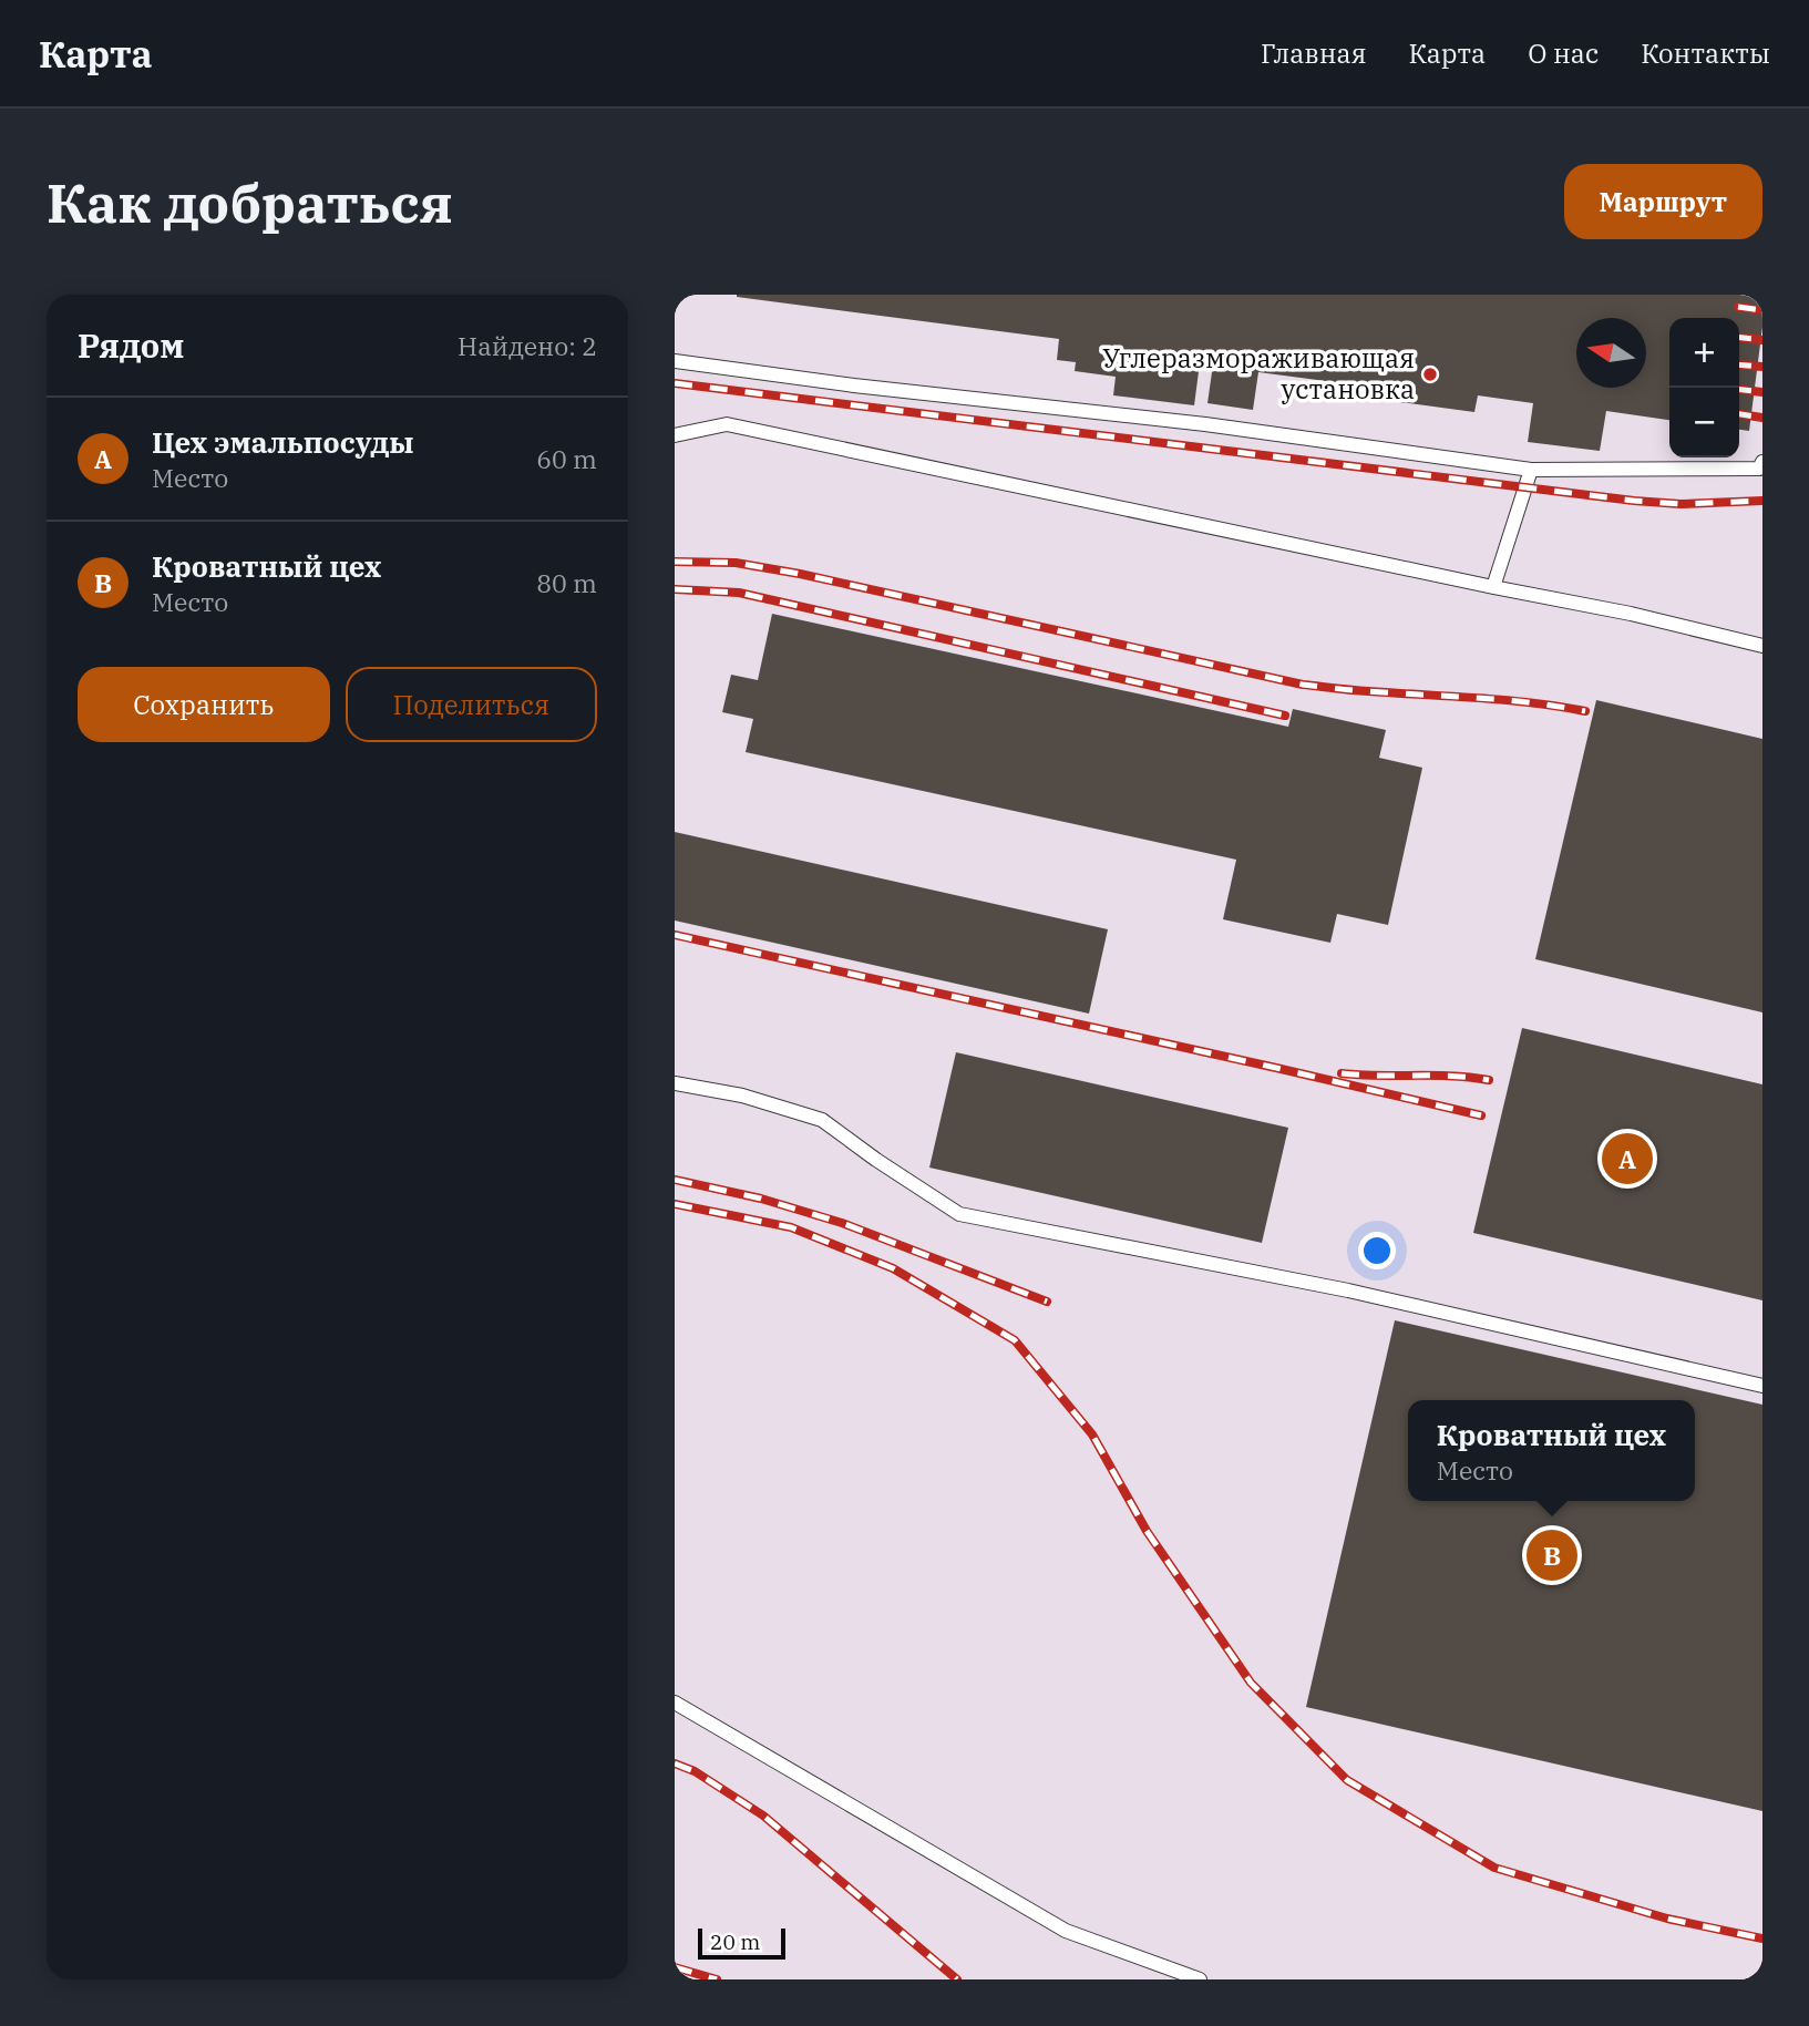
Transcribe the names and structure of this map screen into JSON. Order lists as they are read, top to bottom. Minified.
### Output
{"places":["Углеразмораживающая установка"],"scale_bar":"20 m","north":"left","page":{"header":"Карта","nav":["Главная","Карта","О нас","Контакты"],"buttons":["Маршрут",["Сохранить","Поделиться"]],"title":"Как добраться","heading":["Рядом","Найдено: 2"],"map_buttons":["+","−"],"list":[{"mark":"A","name":"Цех эмальпосуды","note":"Место","value":"60 m"},{"mark":"B","name":"Кроватный цех","note":"Место","value":"80 m"}],"pins":["A","B"],"popup":["Кроватный цех","Место"],"scale":"20 m"}}
